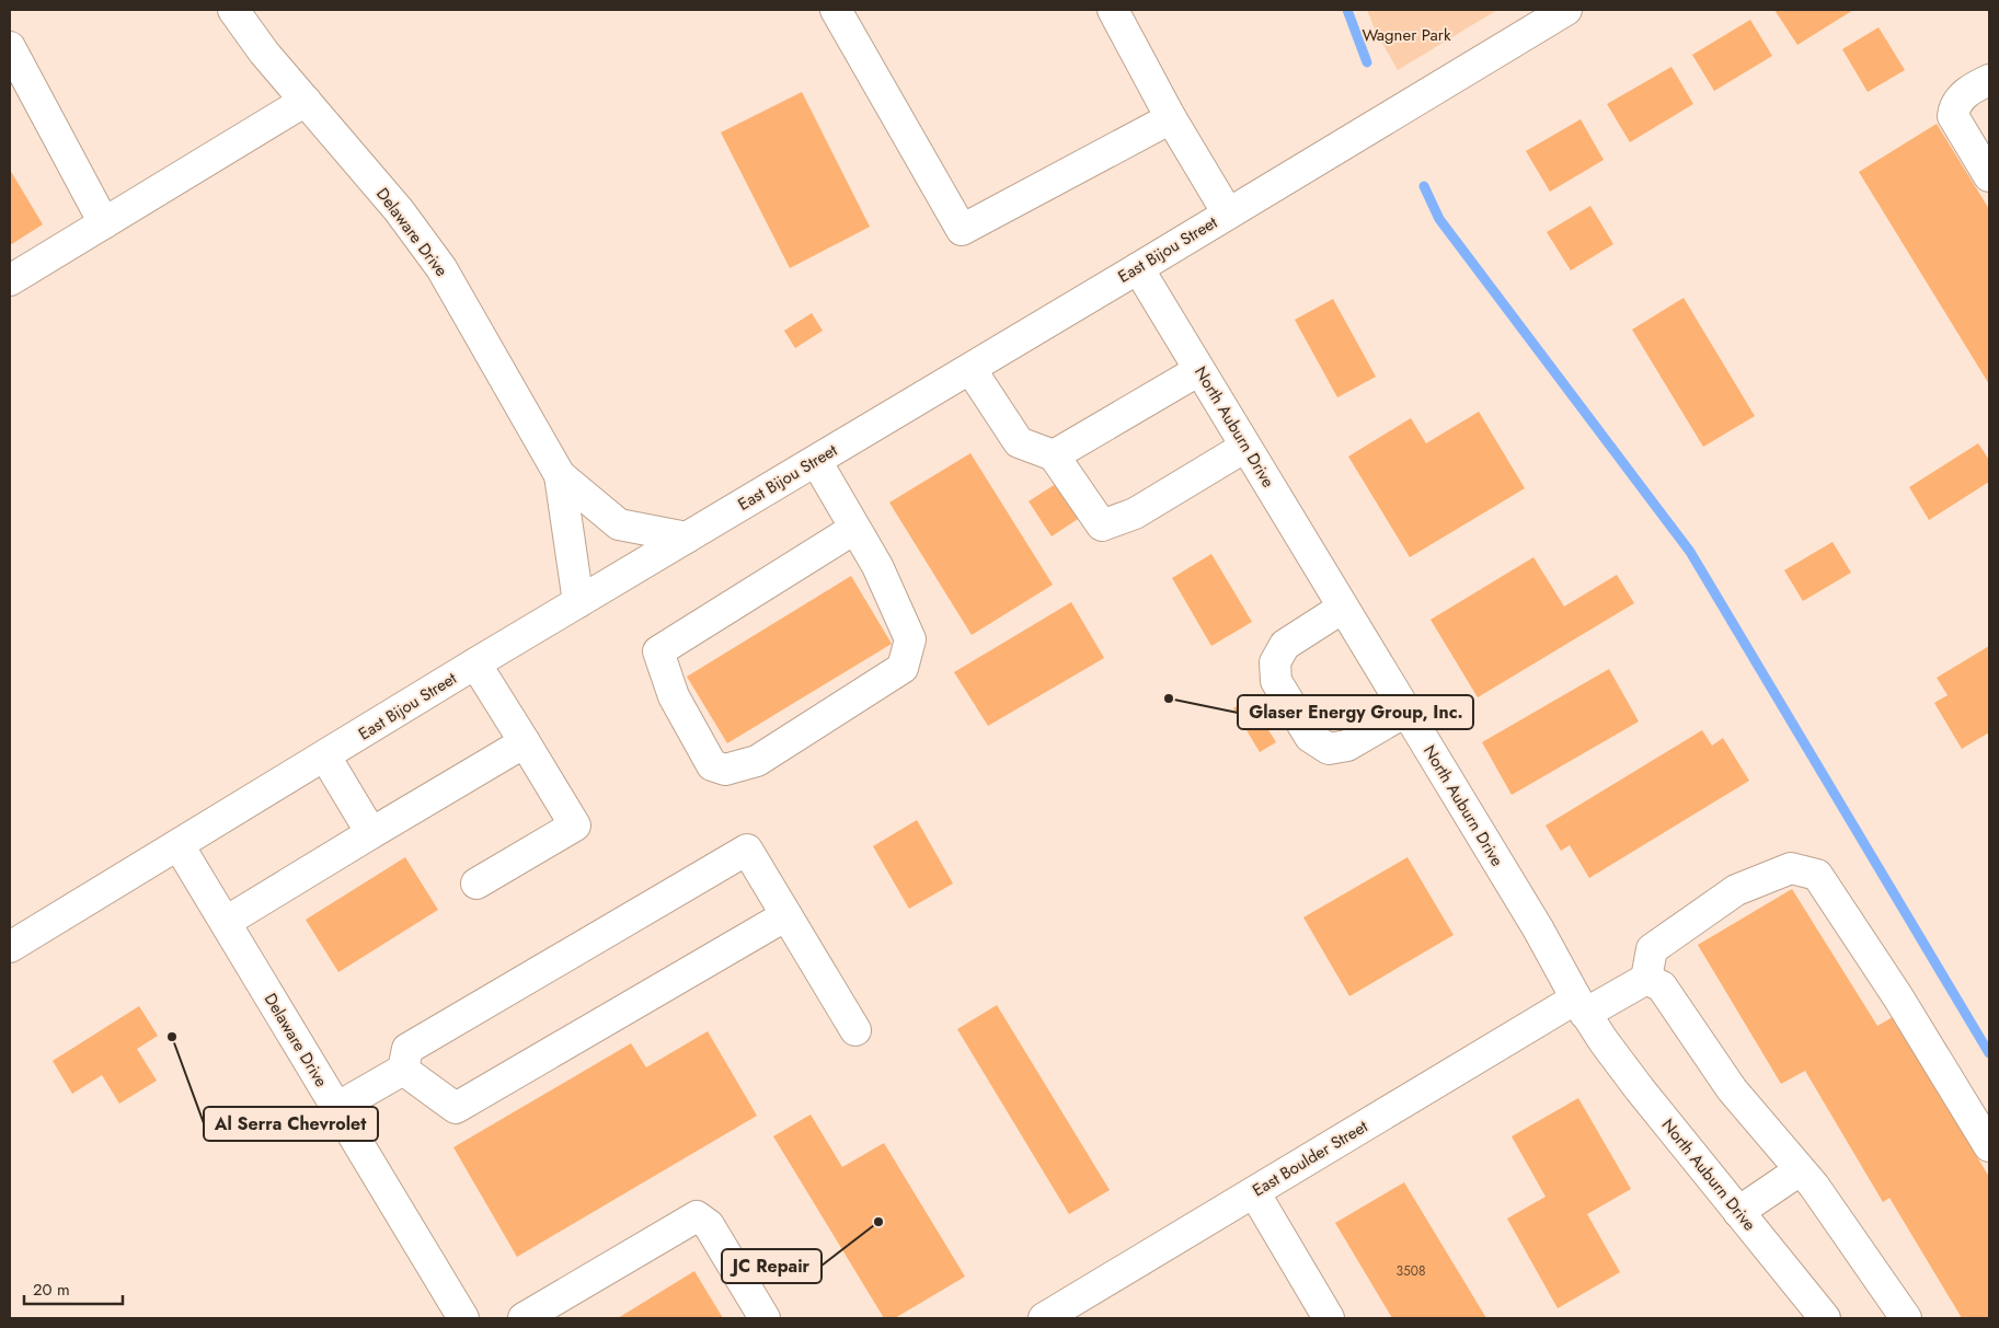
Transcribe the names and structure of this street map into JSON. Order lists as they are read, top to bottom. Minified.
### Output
{"streets":{"street":["Delaware Drive","East Bijou Street","North Auburn Drive","East Boulder Street"]},"crossings":[["Delaware Drive","East Bijou Street"],["East Bijou Street","North Auburn Drive"],["North Auburn Drive","East Boulder Street"]],"parks":["Wagner Park"],"places":["Glaser Energy Group, Inc.","Al Serra Chevrolet","JC Repair"],"house_numbers":["3508"],"scale_bar":"20 m"}
